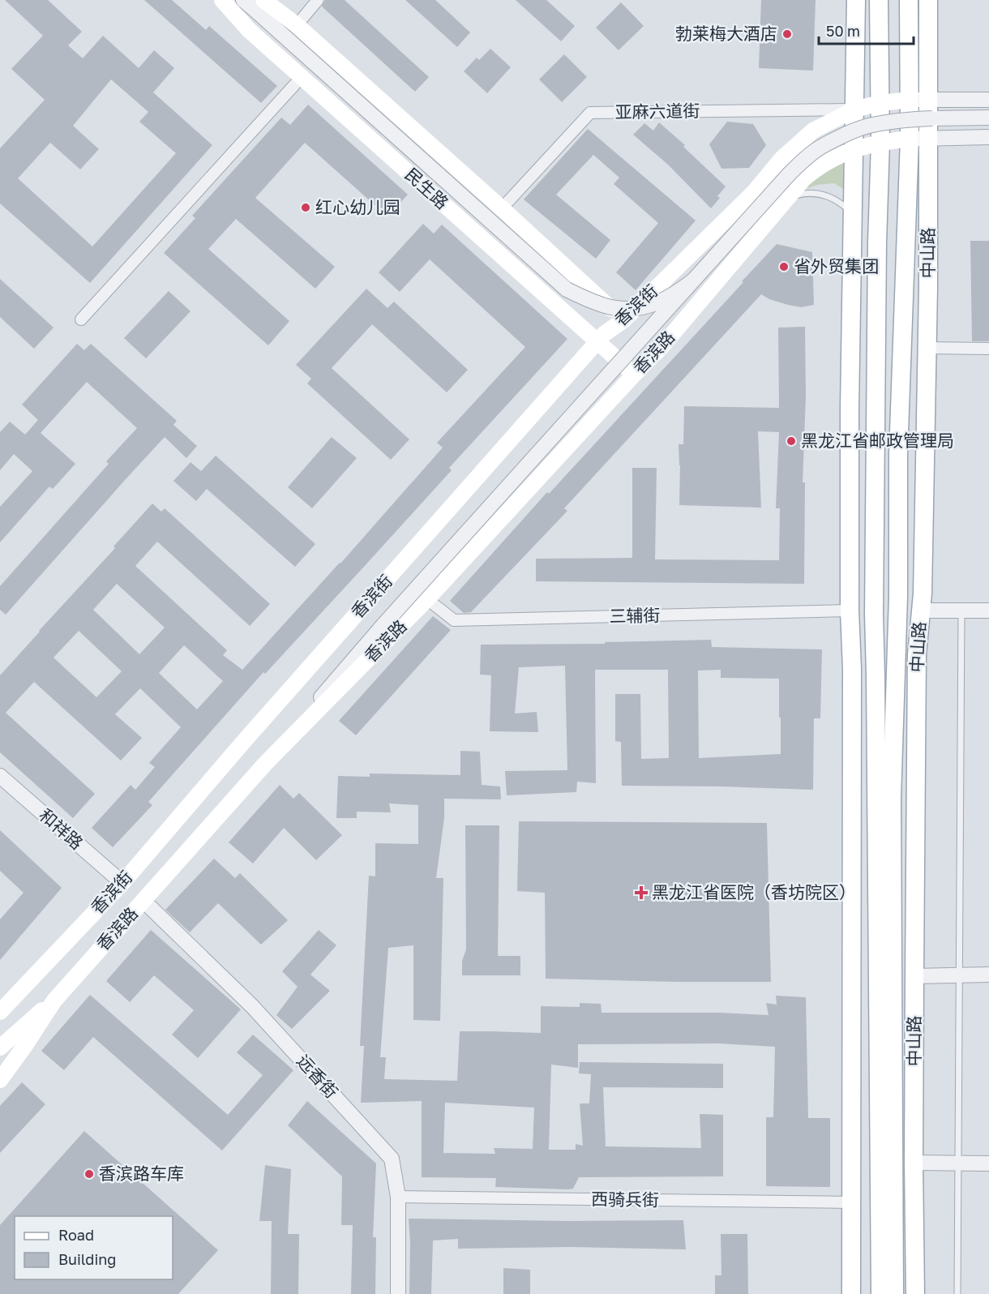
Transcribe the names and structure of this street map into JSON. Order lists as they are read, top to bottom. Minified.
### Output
{"streets":{"main road":["民生路","中山路","香滨街","香滨路"],"street":["亚麻六道街","三辅街","和祥路","远香街","西骑兵街"]},"crossings":[["亚麻六道街","民生路"],["亚麻六道街","香滨街"],["民生路","香滨街"],["民生路","香滨路"],["中山路","香滨街"],["中山路","香滨路"],["香滨街","和祥路"],["香滨路","三辅街"],["香滨路","远香街"],["远香街","西骑兵街"]],"places":{"other":["勃莱梅大酒店","红心幼儿园","省外贸集团","黑龙江省邮政管理局","香滨路车库"],"health":["黑龙江省医院（香坊院区）"]},"legend":["Road","Building"],"scale_bar":"50 m"}
